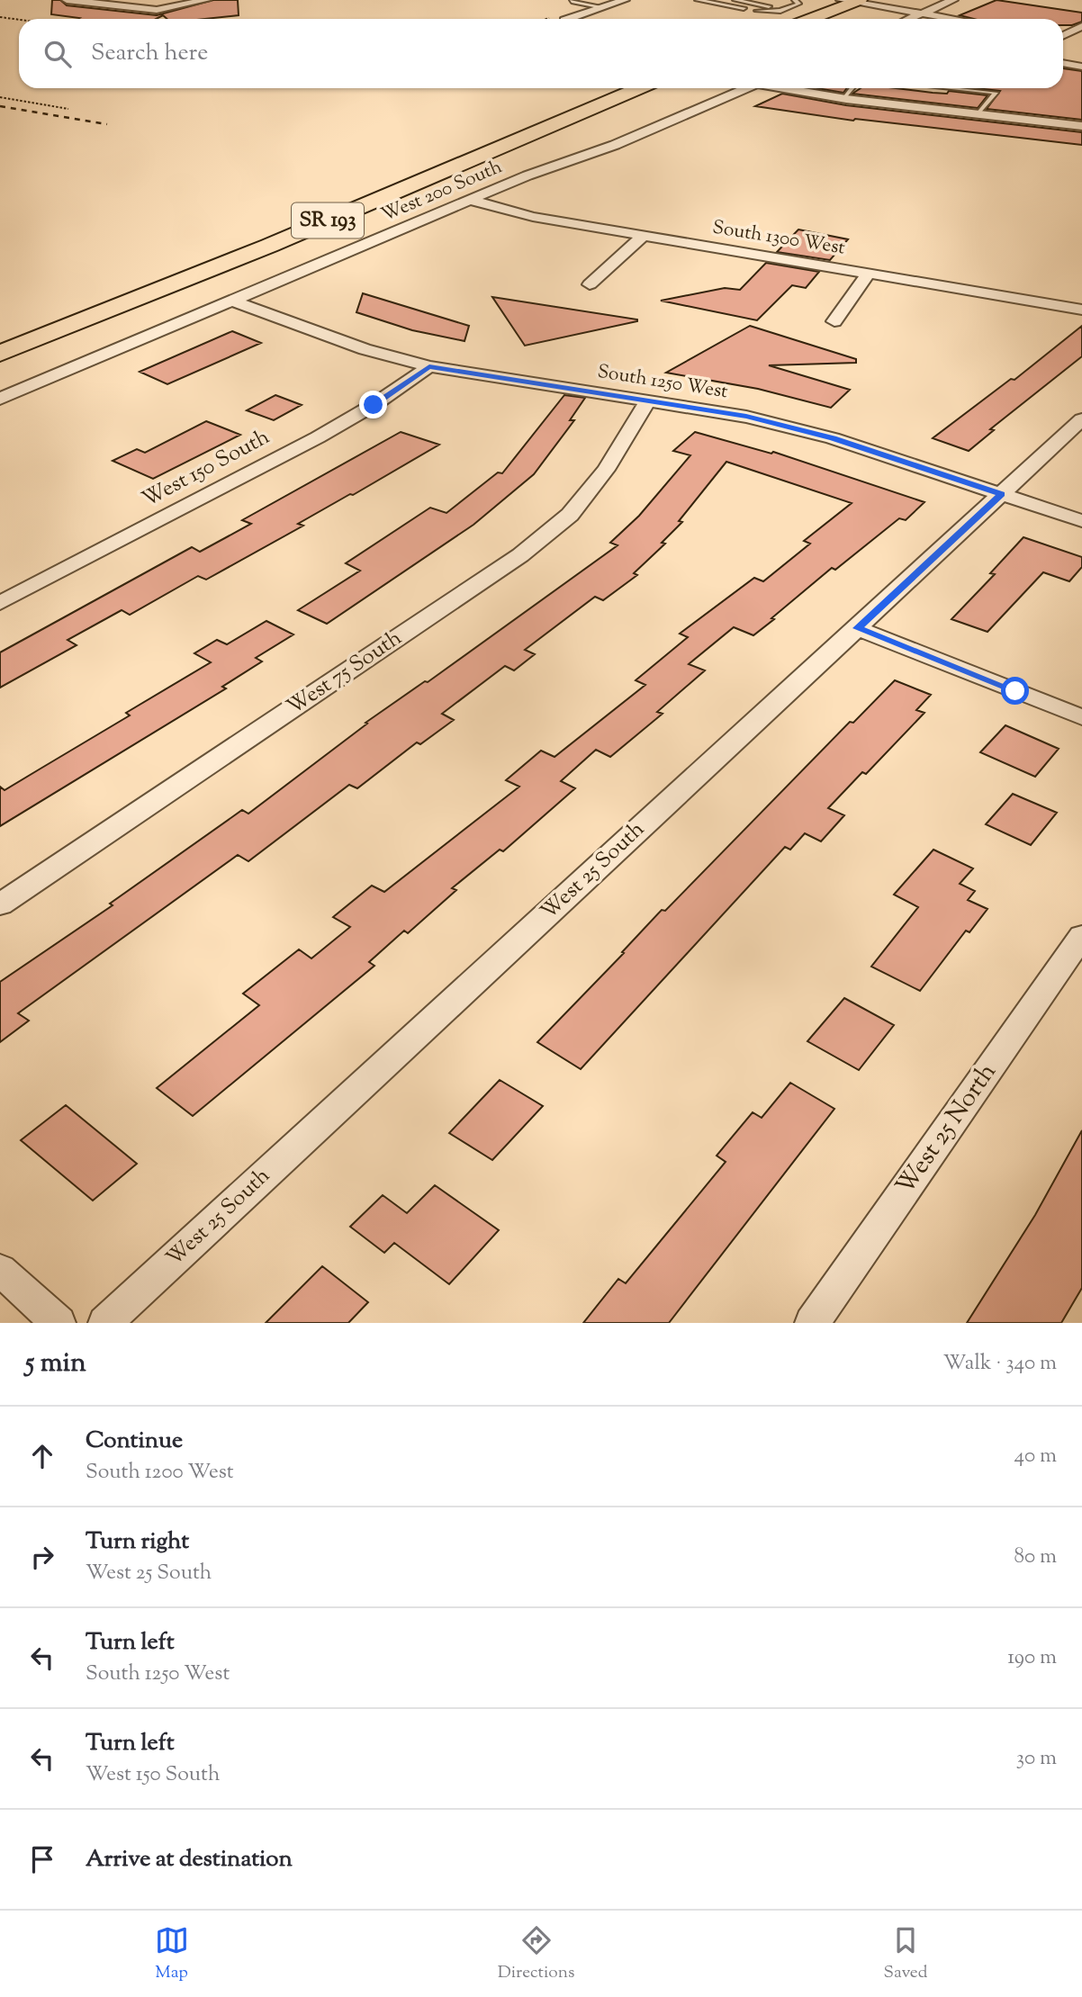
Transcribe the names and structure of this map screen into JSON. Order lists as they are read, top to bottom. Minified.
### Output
{"streets":{"main road":["SR 193"],"street":["West 200 South","South 1300 West","South 1250 West","West 150 South","West 75 South","West 25 South","West 25 North"]},"crossings":[["West 200 South","South 1300 West"],["West 200 South","South 1250 West"],["South 1250 West","West 150 South"],["South 1250 West","West 75 South"],["South 1250 West","West 25 South"]],"page":{"search":"Search here","heading":["5 min","Walk · 340 m"],"list":[["Continue","South 1200 West","40 m"],["Turn right","West 25 South","80 m"],["Turn left","South 1250 West","190 m"],["Turn left","West 150 South","30 m"],"Arrive at destination"],"nav":["Map","Directions","Saved"]}}
